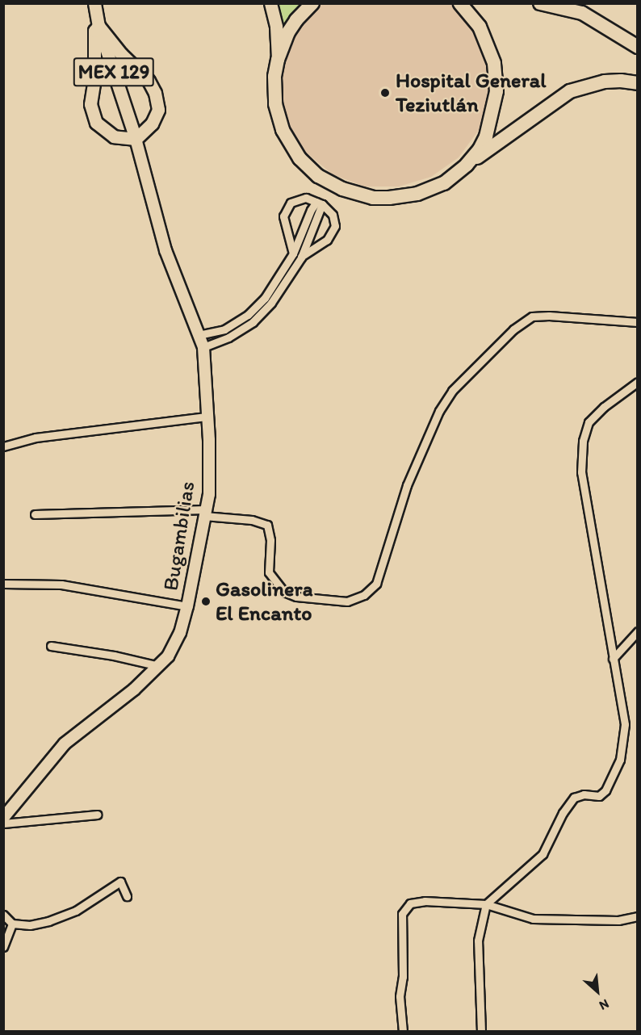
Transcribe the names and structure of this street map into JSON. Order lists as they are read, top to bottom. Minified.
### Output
{"streets":{"main road":["MEX 129","Bugambilias"]},"crossings":[["MEX 129","Bugambilias"]],"places":["Hospital General Teziutlán","Gasolinera El Encanto"],"north":"bottom right"}
